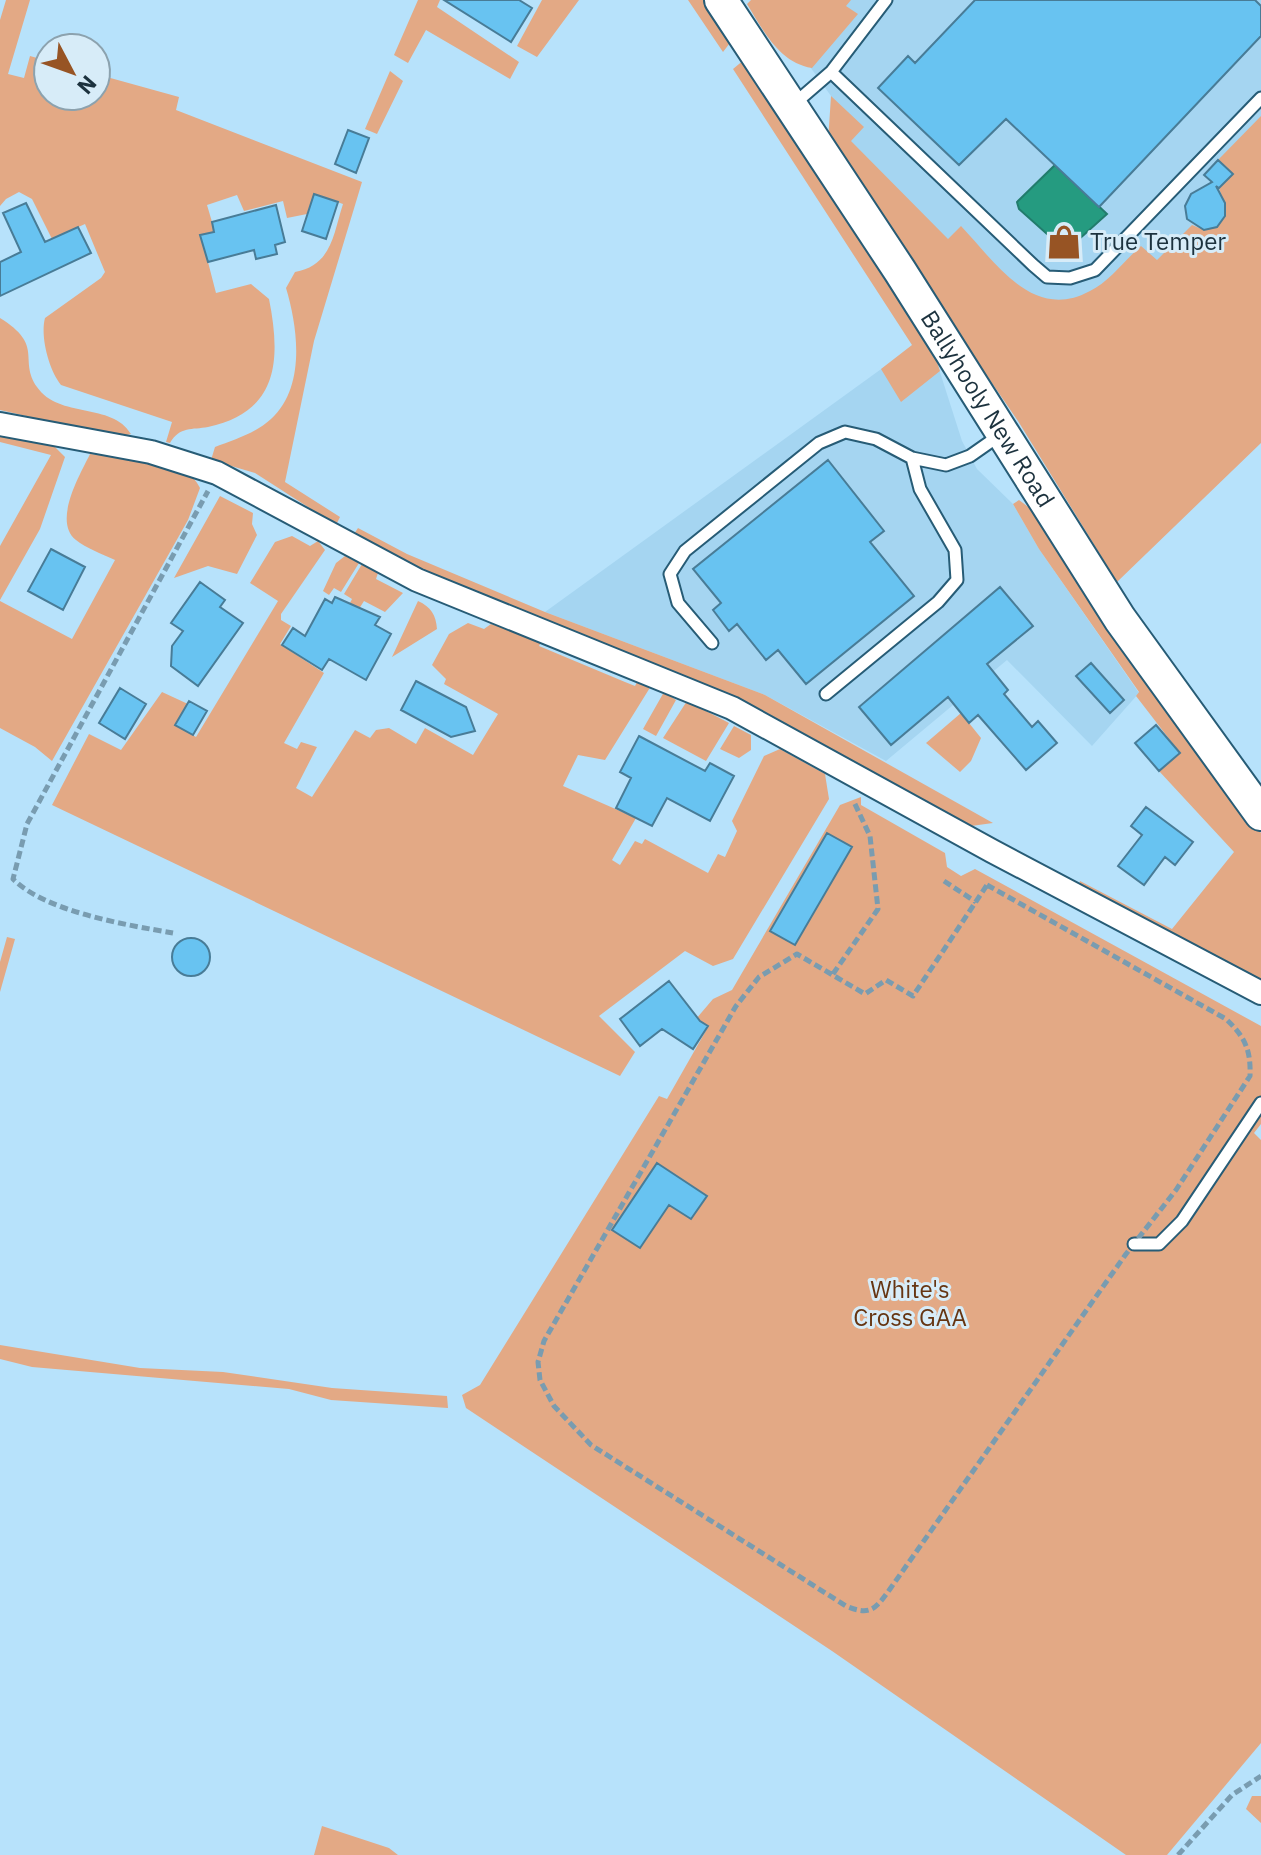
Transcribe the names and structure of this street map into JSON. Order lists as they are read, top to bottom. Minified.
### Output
{"streets":{"main road":["Ballyhooly New Road"]},"parks":["White's Cross GAA"],"places":{"shop":["True Temper"]},"north":"bottom right"}
